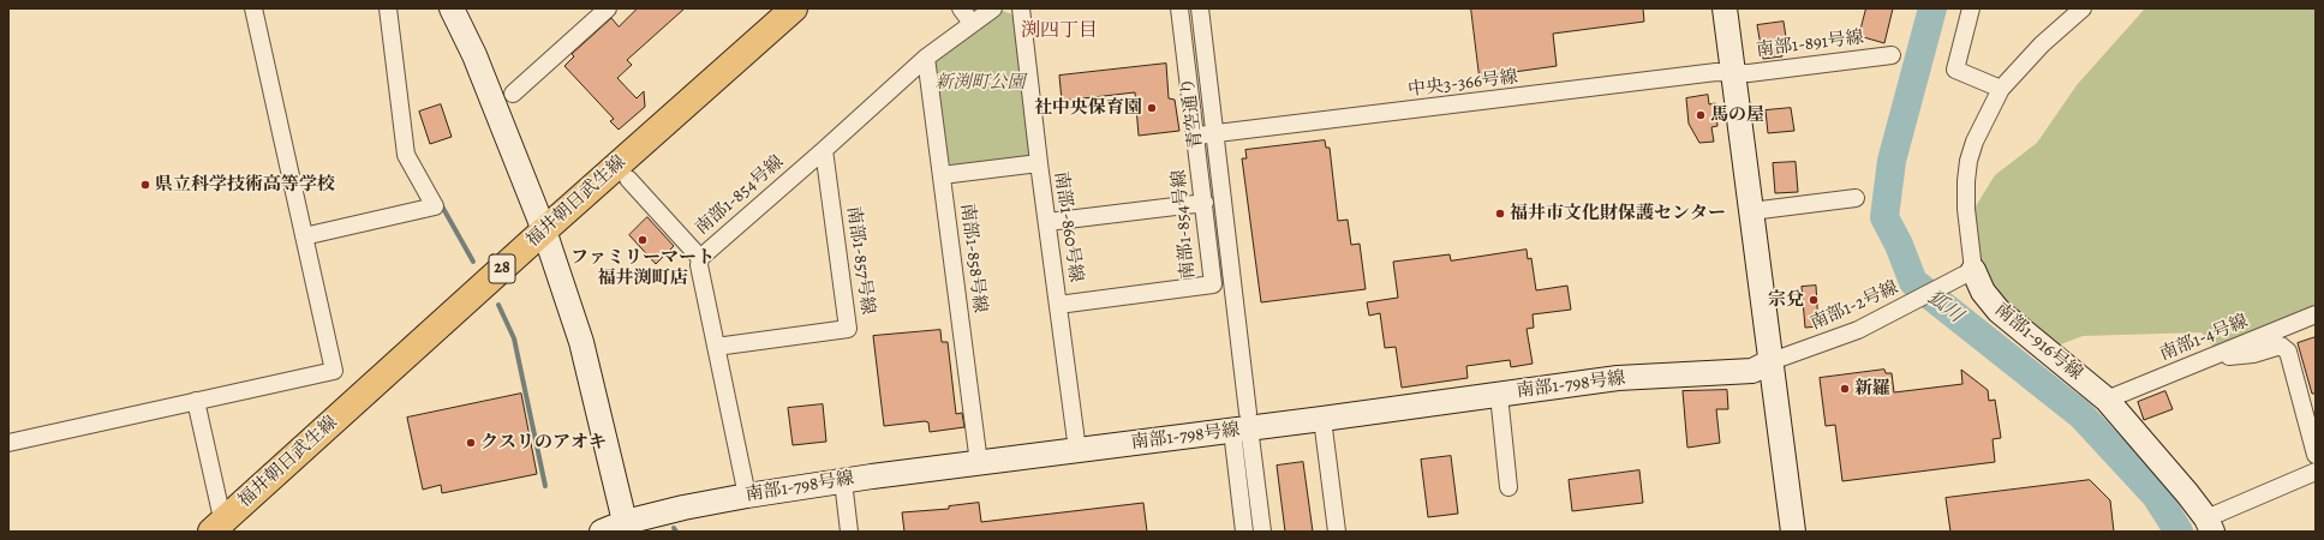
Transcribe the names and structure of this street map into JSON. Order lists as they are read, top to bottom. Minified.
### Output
{"streets":{"main road":["福井朝日武生線","28"],"street":["南部1-891号線","中央3-366号線","青空通り","南部1-854号線","南部1-860号線","南部1-858号線","南部1-857号線","南部1-2号線","南部1-4号線","南部1-916号線","南部1-798号線"]},"crossings":[["南部1-891号線","中央3-366号線"],["中央3-366号線","青空通り"],["中央3-366号線","南部1-854号線"],["南部1-854号線","南部1-860号線"],["南部1-854号線","南部1-858号線"],["南部1-854号線","南部1-857号線"],["南部1-854号線","南部1-798号線"],["南部1-860号線","南部1-798号線"],["南部1-858号線","南部1-798号線"],["南部1-2号線","南部1-916号線"],["南部1-2号線","南部1-798号線"],["南部1-4号線","南部1-916号線"]],"districts":["渕四丁目"],"water":["狐川"],"parks":["新渕町公園"],"places":["社中央保育園","馬の屋","県立科学技術高等学校","福井市文化財保護センター","ファミリーマート 福井渕町店","宗兌","新羅","クスリのアオキ"]}
